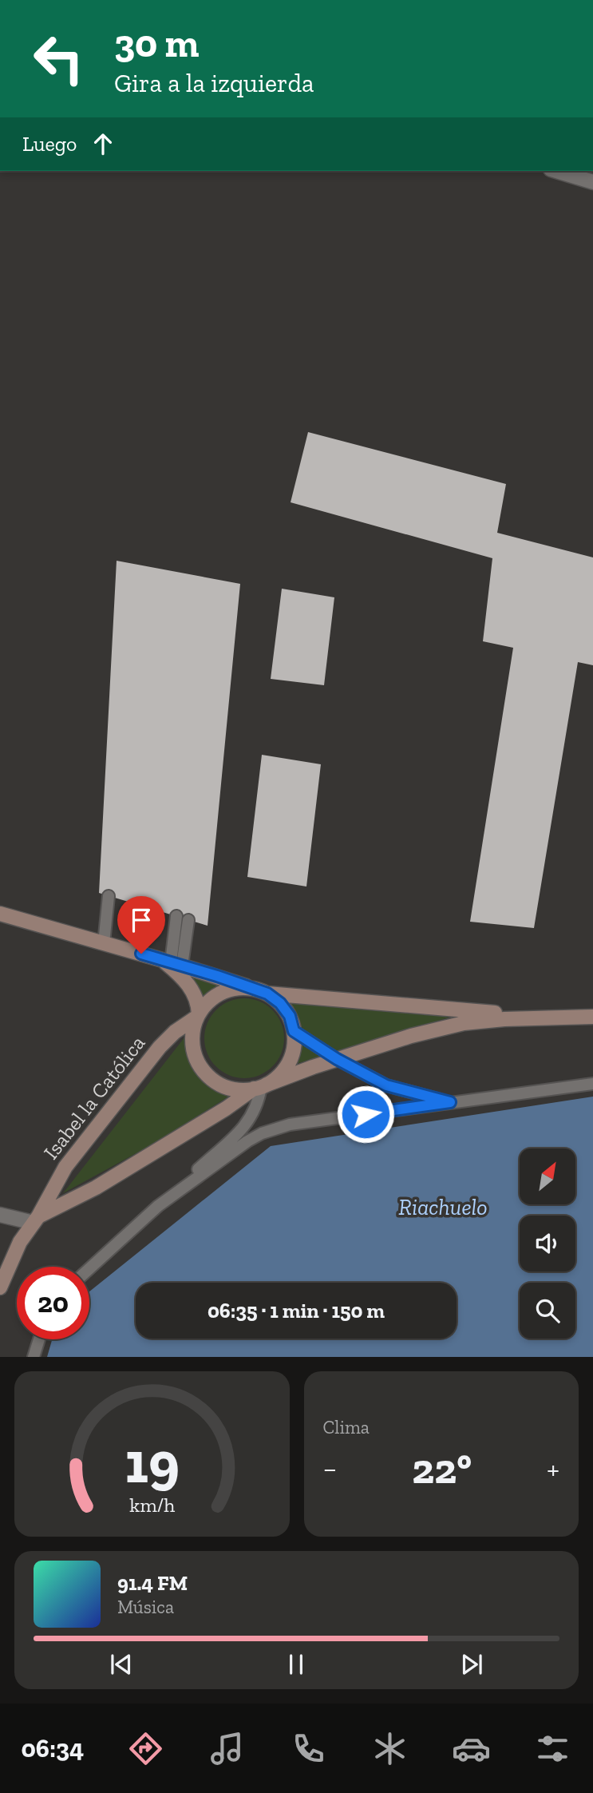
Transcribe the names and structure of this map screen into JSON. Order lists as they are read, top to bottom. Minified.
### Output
{"streets":{"main road":["Isabel la Católica"]},"water":["Riachuelo"],"north":"top right","page":{"turn":["30 m","Gira a la izquierda"],"then":"Luego","limit":"20","trip":"06:35 · 1 min · 150 m","tile":"Clima","heat":["−","22°","+"],"song":["91.4 FM","Música"],"tabs":"06:34","gauge":["19","km/h"]}}
